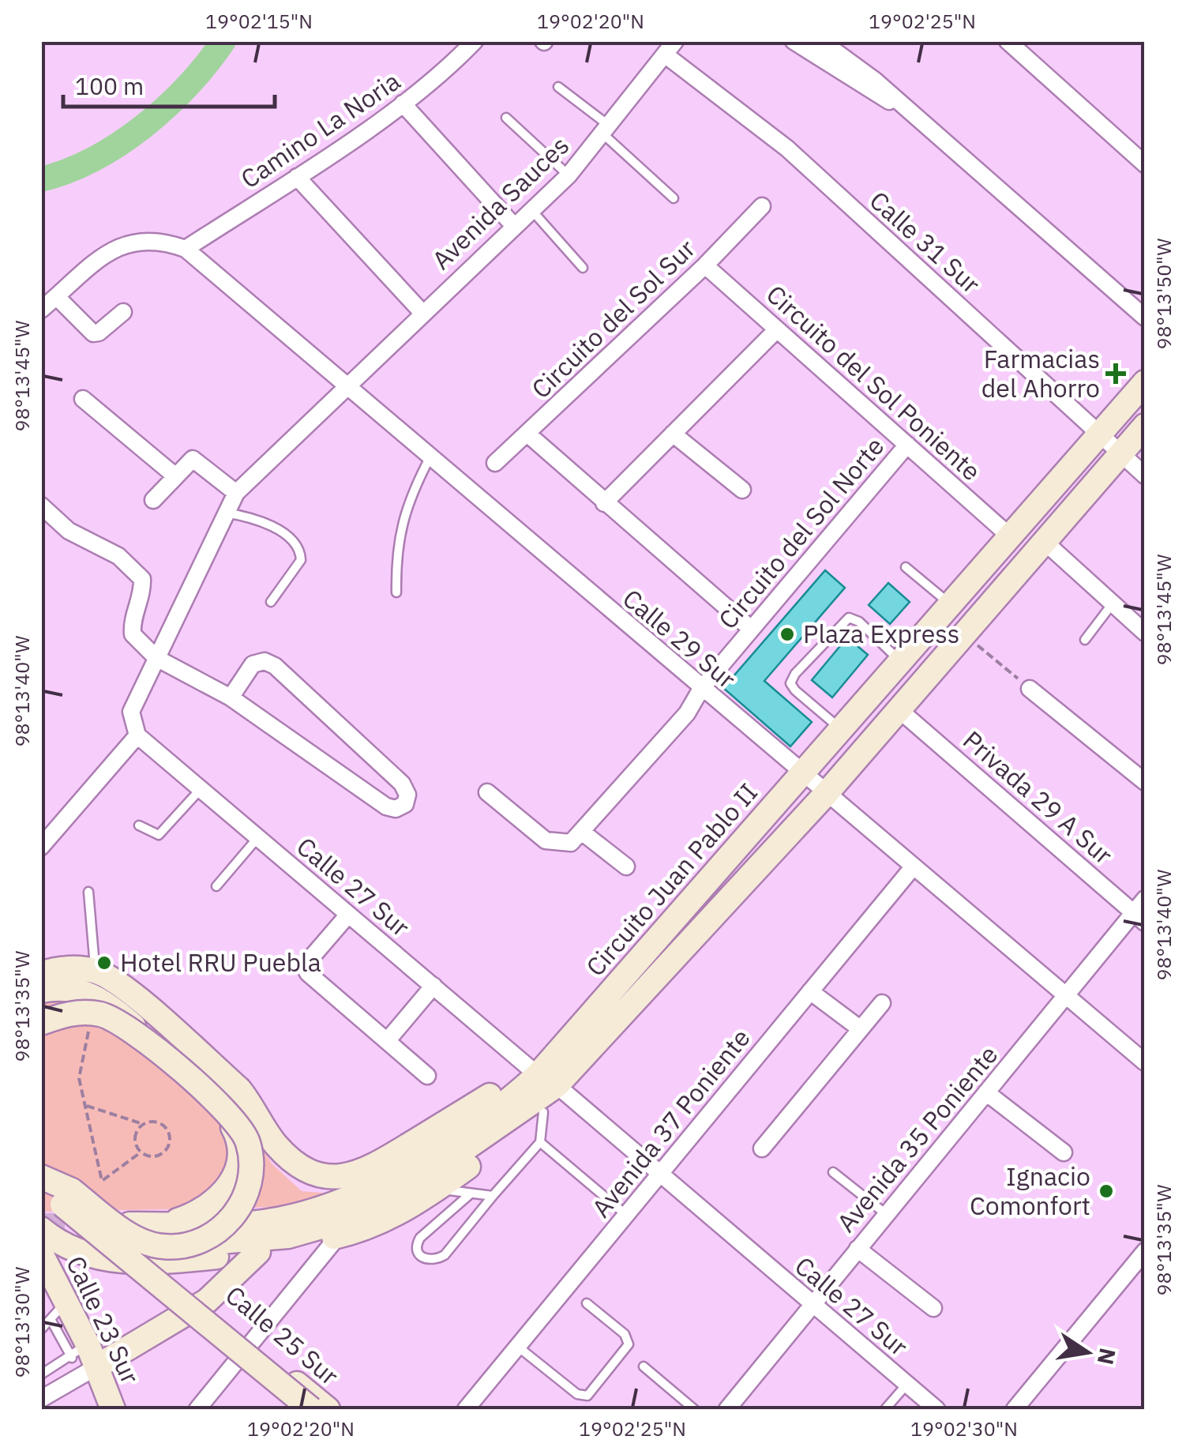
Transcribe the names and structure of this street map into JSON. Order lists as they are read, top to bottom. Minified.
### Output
{"streets":{"main road":["Circuito Juan Pablo II","Calle 23 Sur","Calle 25 Sur"],"street":["Camino La Noria","Avenida Sauces","Calle 31 Sur","Circuito del Sol Sur","Circuito del Sol Poniente","Circuito del Sol Norte","Calle 29 Sur","Privada 29 A Sur","Calle 27 Sur","Avenida 37 Poniente","Avenida 35 Poniente"]},"crossings":[["Camino La Noria","Calle 29 Sur"],["Avenida Sauces","Calle 31 Sur"],["Avenida Sauces","Calle 29 Sur"],["Avenida Sauces","Calle 27 Sur"],["Calle 31 Sur","Circuito Juan Pablo II"],["Circuito del Sol Sur","Circuito del Sol Poniente"],["Circuito del Sol Poniente","Circuito del Sol Norte"],["Circuito del Sol Poniente","Circuito Juan Pablo II"],["Circuito del Sol Norte","Calle 29 Sur"],["Calle 29 Sur","Circuito Juan Pablo II"],["Calle 29 Sur","Avenida 37 Poniente"],["Calle 29 Sur","Avenida 35 Poniente"],["Privada 29 A Sur","Circuito Juan Pablo II"],["Privada 29 A Sur","Avenida 35 Poniente"],["Circuito Juan Pablo II","Calle 27 Sur"],["Calle 27 Sur","Avenida 37 Poniente"],["Calle 27 Sur","Avenida 35 Poniente"]],"places":{"health":["Farmacias del Ahorro"],"other":["Plaza Express","Hotel RRU Puebla","Ignacio Comonfort"]},"scale_bar":"100 m","north":"right","coordinates":["19°02'15\"N","19°02'20\"N","19°02'25\"N","98°13'50\"W","98°13'45\"W","98°13'40\"W","98°13'35\"W","98°13'30\"W","19°02'30\"N"]}
